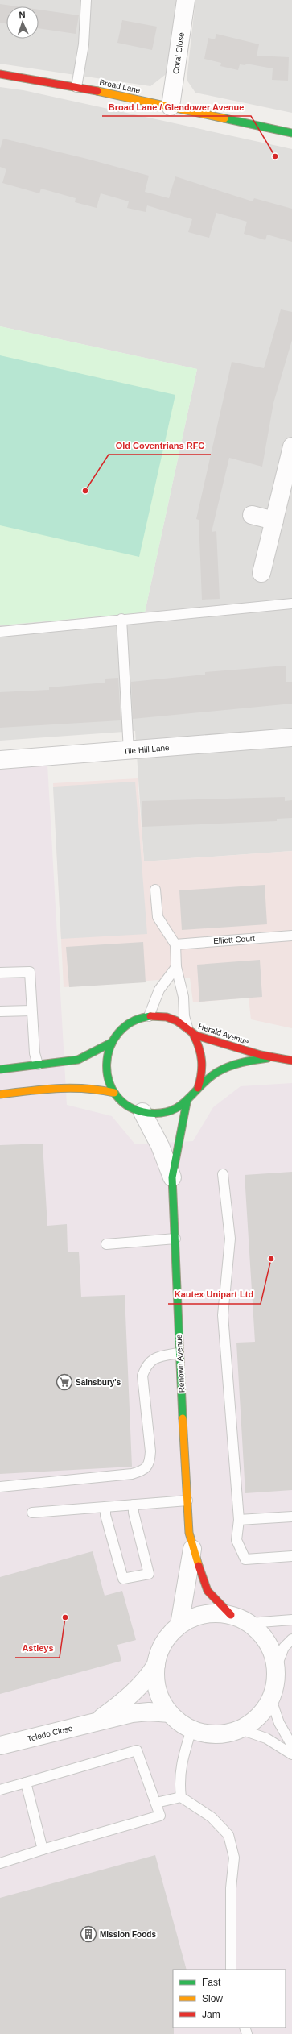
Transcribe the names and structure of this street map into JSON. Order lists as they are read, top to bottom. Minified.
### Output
{"streets":{"street":["Coral Close","Broad Lane","Tile Hill Lane","Herald Avenue","Renown Avenue","Toledo Close"],"lane":["Elliott Court"]},"crossings":[["Coral Close","Broad Lane"],["Herald Avenue","Renown Avenue"]],"places":{"other":["Broad Lane / Glendower Avenue","Old Coventrians RFC","Kautex Unipart Ltd","Astleys"],"supermarket":["Sainsbury's"],"building":["Mission Foods"]},"legend":["Fast","Slow","Jam"],"north":"top"}
